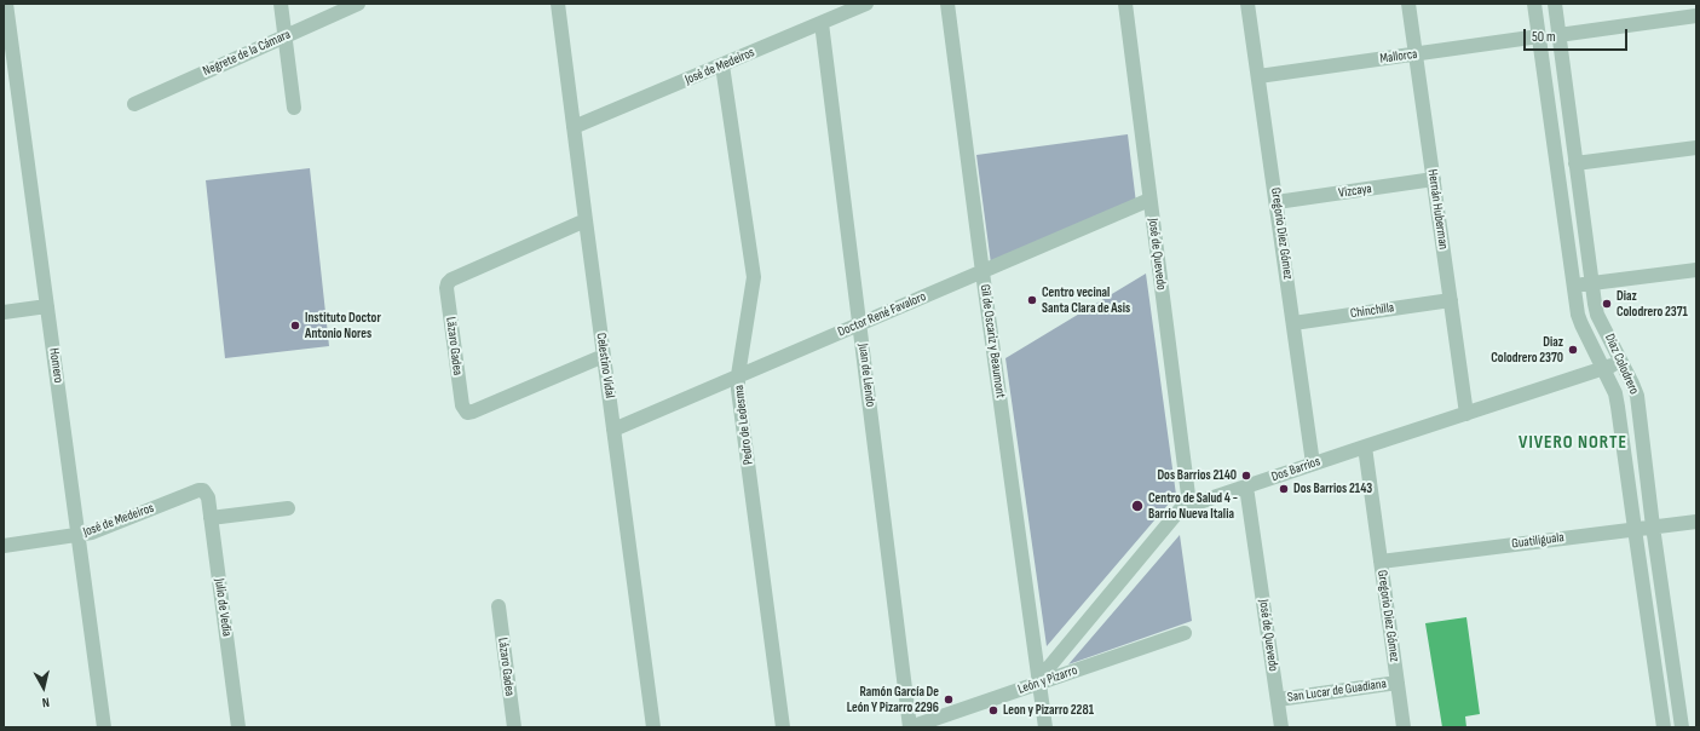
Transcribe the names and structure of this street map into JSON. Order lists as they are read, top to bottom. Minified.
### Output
{"streets":{"street":["Negrete de la Cámara","Mallorca","José de Medeiros","Vizcaya","Hernán Huberman","Gregorio Diez Gómez","José de Quevedo","Chinchilla","Doctor René Favaloro","Gil de Oscariz y Beaumont","Läzaro Gadea","Díaz Colodrero","Homero","Celestino Vidal","Juan de Liendo","Pedro de Ledesma","Dos Barrios","Guatiliguala","Julio de Vedia","Lázaro Gadea","León y Pizarro","San Lucar de Guadiana"]},"crossings":[["Mallorca","Hernán Huberman"],["Mallorca","Gregorio Diez Gómez"],["Mallorca","Díaz Colodrero"],["José de Medeiros","Homero"],["José de Medeiros","Celestino Vidal"],["José de Medeiros","Juan de Liendo"],["José de Medeiros","Pedro de Ledesma"],["José de Medeiros","Julio de Vedia"],["Vizcaya","Hernán Huberman"],["Vizcaya","Gregorio Diez Gómez"],["Hernán Huberman","Chinchilla"],["Hernán Huberman","Dos Barrios"],["Gregorio Diez Gómez","Chinchilla"],["Gregorio Diez Gómez","Dos Barrios"],["Gregorio Diez Gómez","Guatiliguala"],["Gregorio Diez Gómez","San Lucar de Guadiana"],["José de Quevedo","Doctor René Favaloro"],["José de Quevedo","Dos Barrios"],["José de Quevedo","San Lucar de Guadiana"],["Doctor René Favaloro","Gil de Oscariz y Beaumont"],["Doctor René Favaloro","Celestino Vidal"],["Doctor René Favaloro","Juan de Liendo"],["Doctor René Favaloro","Pedro de Ledesma"],["Gil de Oscariz y Beaumont","Dos Barrios"],["Gil de Oscariz y Beaumont","León y Pizarro"],["Läzaro Gadea","Celestino Vidal"],["Díaz Colodrero","Dos Barrios"],["Díaz Colodrero","Guatiliguala"],["Juan de Liendo","León y Pizarro"],["Dos Barrios","León y Pizarro"]],"districts":["VIVERO NORTE"],"places":["Centro vecinal Santa Clara de Asis","Diaz Colodrero 2371","Instituto Doctor Antonio Nores","Diaz Colodrero 2370","Dos Barrios 2140","Dos Barrios 2143","Centro de Salud 4 - Barrio Nueva Italia","Ramón García De León Y Pizarro 2296","Leon y Pizarro 2281"],"scale_bar":"50 m","north":"bottom"}
